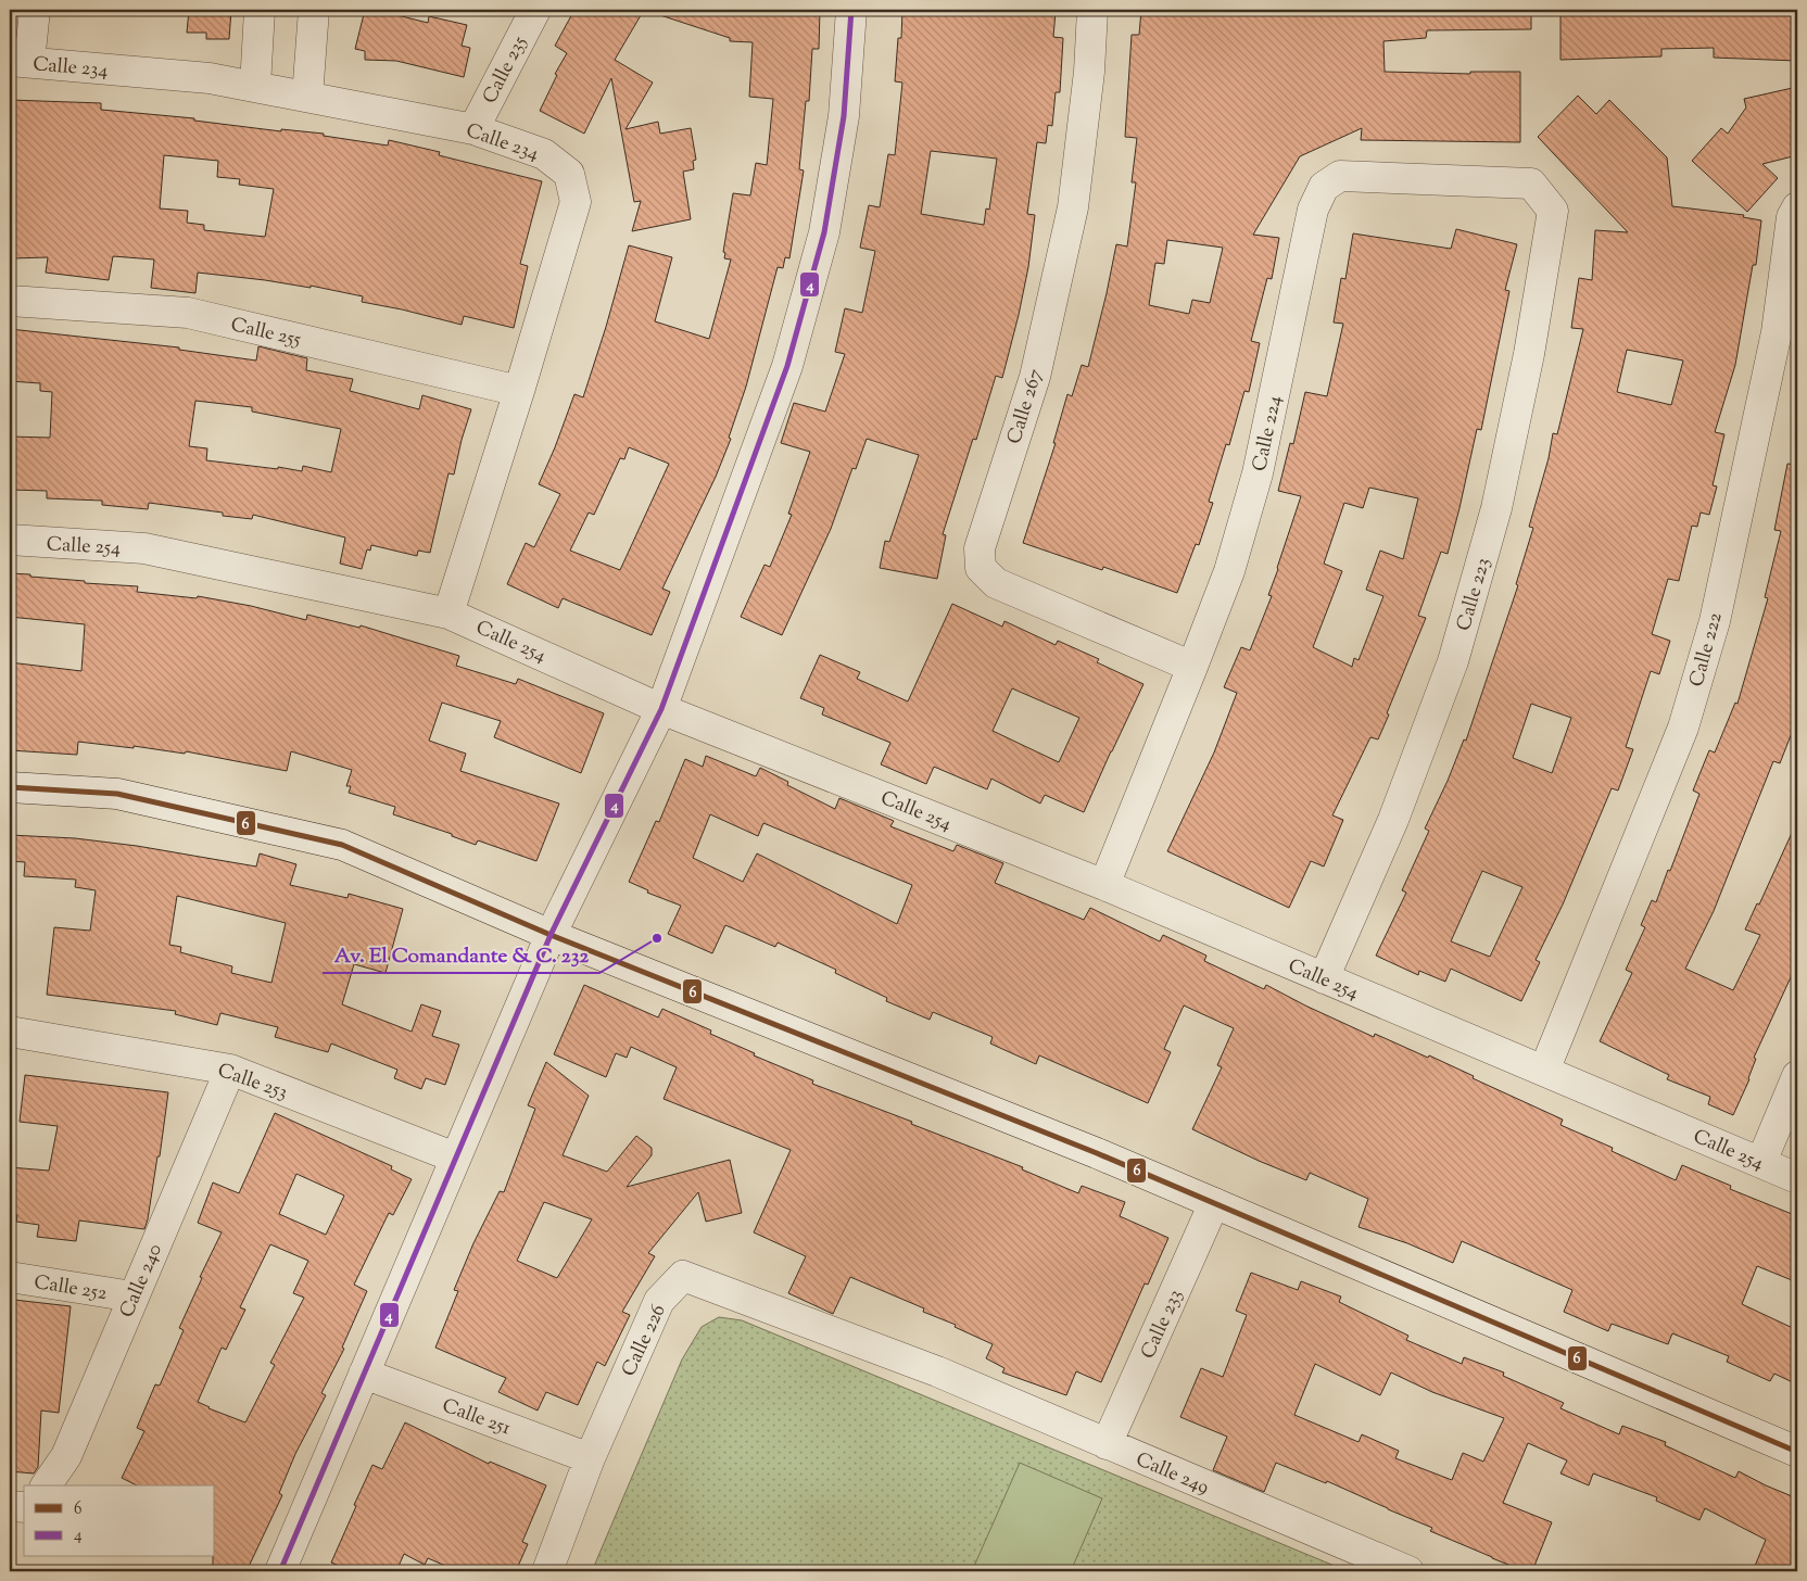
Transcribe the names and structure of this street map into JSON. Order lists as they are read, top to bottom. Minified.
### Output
{"streets":{"street":["Calle 234","Calle 235","Calle 255","Calle 267","Calle 224","Calle 254","Calle 223","Calle 222","Calle 253","Calle 240","Calle 252","Calle 233","Calle 226","Calle 251","Calle 249"]},"crossings":[["Calle 234","Calle 235"],["Calle 234","Calle 255"],["Calle 234","Calle 254"],["Calle 267","Calle 224"],["Calle 224","Calle 254"],["Calle 224","Calle 223"],["Calle 254","Calle 223"],["Calle 254","Calle 222"],["Calle 253","Calle 240"],["Calle 240","Calle 252"],["Calle 233","Calle 249"],["Calle 226","Calle 251"],["Calle 226","Calle 249"]],"places":["Av. El Comandante & C. 232"],"lines":["transit line 4","transit line 6"],"legend":["6","4"]}
